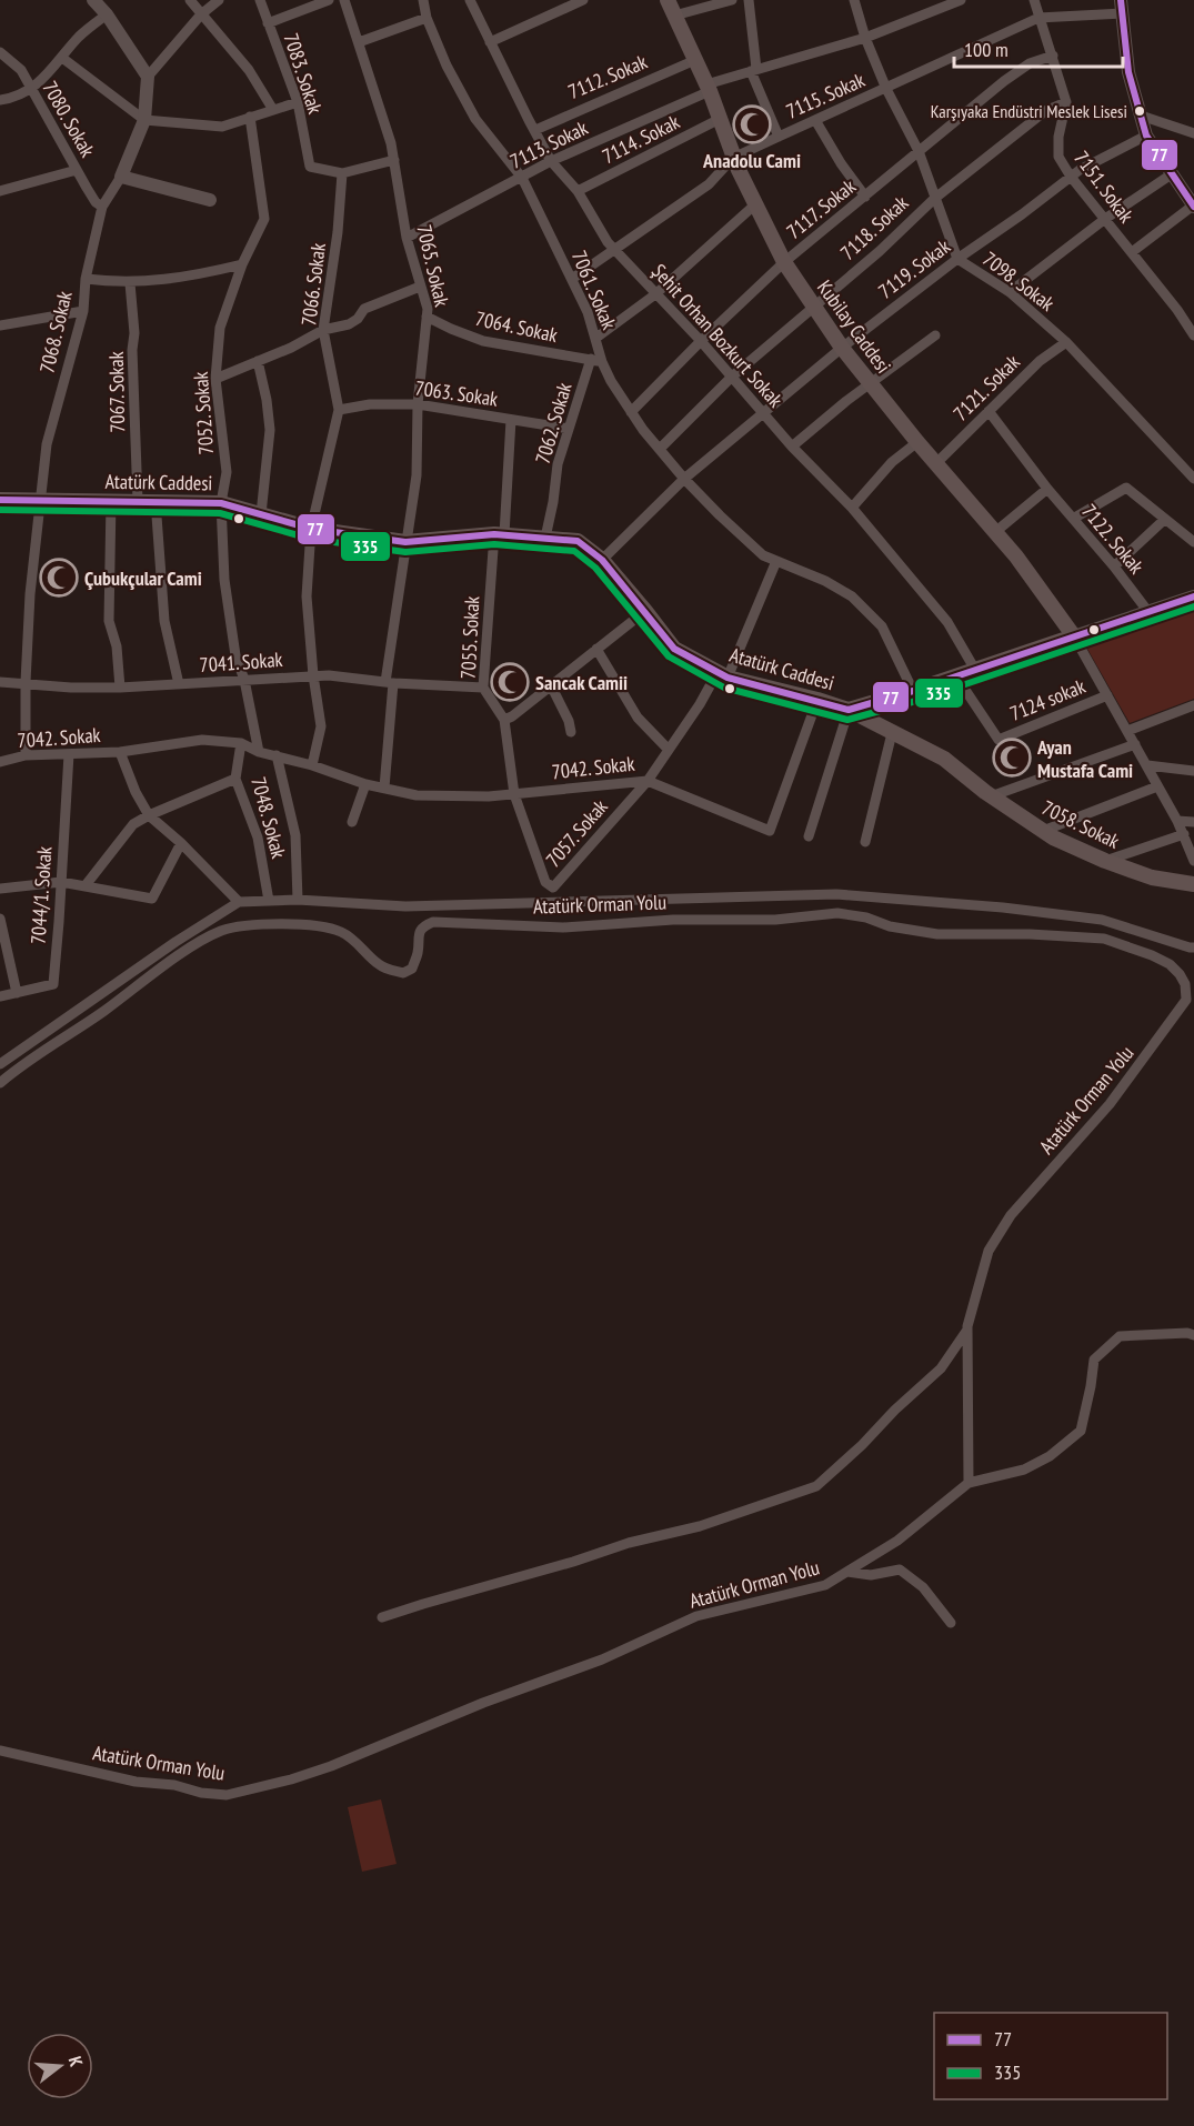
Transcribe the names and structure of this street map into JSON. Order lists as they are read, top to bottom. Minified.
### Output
{"streets":{"main road":["Kubilay Caddesi","Atatürk Caddesi","7058. Sokak"],"street":["7083. Sokak","7112. Sokak","7115. Sokak","7080. Sokak","7114. Sokak","7113. Sokak","7151. Sokak","7117. Sokak","7118. Sokak","7065. Sokak","7119. Sokak","7098. Sokak","7066. Sokak","7061. Sokak","7064. Sokak","7068. Sokak","Şehit Orhan Bozkurt Sokak","7121. Sokak","7067. Sokak","7063. Sokak","7052. Sokak","7062. Sokak","7122. Sokak","7055. Sokak","7041. Sokak","7124 sokak","7042. Sokak","7048. Sokak","7057. Sokak","7044/1. Sokak","Atatürk Orman Yolu"]},"crossings":[["7083. Sokak","7066. Sokak"],["7112. Sokak","Kubilay Caddesi"],["7112. Sokak","Şehit Orhan Bozkurt Sokak"],["7115. Sokak","7151. Sokak"],["7115. Sokak","7098. Sokak"],["7115. Sokak","7061. Sokak"],["7115. Sokak","Kubilay Caddesi"],["7115. Sokak","Şehit Orhan Bozkurt Sokak"],["7080. Sokak","7068. Sokak"],["7114. Sokak","Kubilay Caddesi"],["7114. Sokak","Şehit Orhan Bozkurt Sokak"],["7113. Sokak","7065. Sokak"],["7113. Sokak","7098. Sokak"],["7113. Sokak","7061. Sokak"],["7113. Sokak","Kubilay Caddesi"],["7113. Sokak","Şehit Orhan Bozkurt Sokak"],["7151. Sokak","7117. Sokak"],["7151. Sokak","7118. Sokak"],["7151. Sokak","7119. Sokak"],["7117. Sokak","7098. Sokak"],["7117. Sokak","7061. Sokak"],["7117. Sokak","Kubilay Caddesi"],["7117. Sokak","Şehit Orhan Bozkurt Sokak"],["7118. Sokak","7098. Sokak"],["7118. Sokak","7061. Sokak"],["7118. Sokak","Kubilay Caddesi"],["7118. Sokak","Şehit Orhan Bozkurt Sokak"],["7065. Sokak","7064. Sokak"],["7065. Sokak","7063. Sokak"],["7065. Sokak","Atatürk Caddesi"],["7065. Sokak","7041. Sokak"],["7065. Sokak","7042. Sokak"],["7119. Sokak","7098. Sokak"],["7119. Sokak","7061. Sokak"],["7119. Sokak","Kubilay Caddesi"],["7119. Sokak","Şehit Orhan Bozkurt Sokak"],["7119. Sokak","Atatürk Caddesi"],["7098. Sokak","7121. Sokak"],["7066. Sokak","7063. Sokak"],["7066. Sokak","Atatürk Caddesi"],["7066. Sokak","7041. Sokak"],["7066. Sokak","7042. Sokak"],["7061. Sokak","7064. Sokak"],["7061. Sokak","Atatürk Caddesi"],["7064. Sokak","7062. Sokak"],["Kubilay Caddesi","7121. Sokak"],["Kubilay Caddesi","Atatürk Caddesi"],["7068. Sokak","Atatürk Caddesi"],["7068. Sokak","7041. Sokak"],["7068. Sokak","7042. Sokak"],["Şehit Orhan Bozkurt Sokak","Atatürk Caddesi"],["7121. Sokak","7122. Sokak"],["7067. Sokak","Atatürk Caddesi"],["7063. Sokak","7062. Sokak"],["7063. Sokak","7055. Sokak"],["7052. Sokak","Atatürk Caddesi"],["7052. Sokak","7041. Sokak"],["7052. Sokak","7042. Sokak"],["7062. Sokak","Atatürk Caddesi"],["Atatürk Caddesi","7122. Sokak"],["Atatürk Caddesi","7055. Sokak"],["Atatürk Caddesi","7124 sokak"],["Atatürk Caddesi","7042. Sokak"],["Atatürk Caddesi","7058. Sokak"],["Atatürk Caddesi","7057. Sokak"],["7055. Sokak","7041. Sokak"],["7055. Sokak","7042. Sokak"],["7055. Sokak","7057. Sokak"],["7042. Sokak","7048. Sokak"],["7042. Sokak","7057. Sokak"],["7042. Sokak","7044/1. Sokak"]],"places":{"other":["Karşıyaka Endüstri Meslek Lisesi"],"mosque":["Anadolu Cami","Çubukçular Cami","Sancak Camii","Ayan Mustafa Cami"]},"lines":["transit line 77","transit line 335"],"legend":["77","335"],"scale_bar":"100 m","north":"right"}
